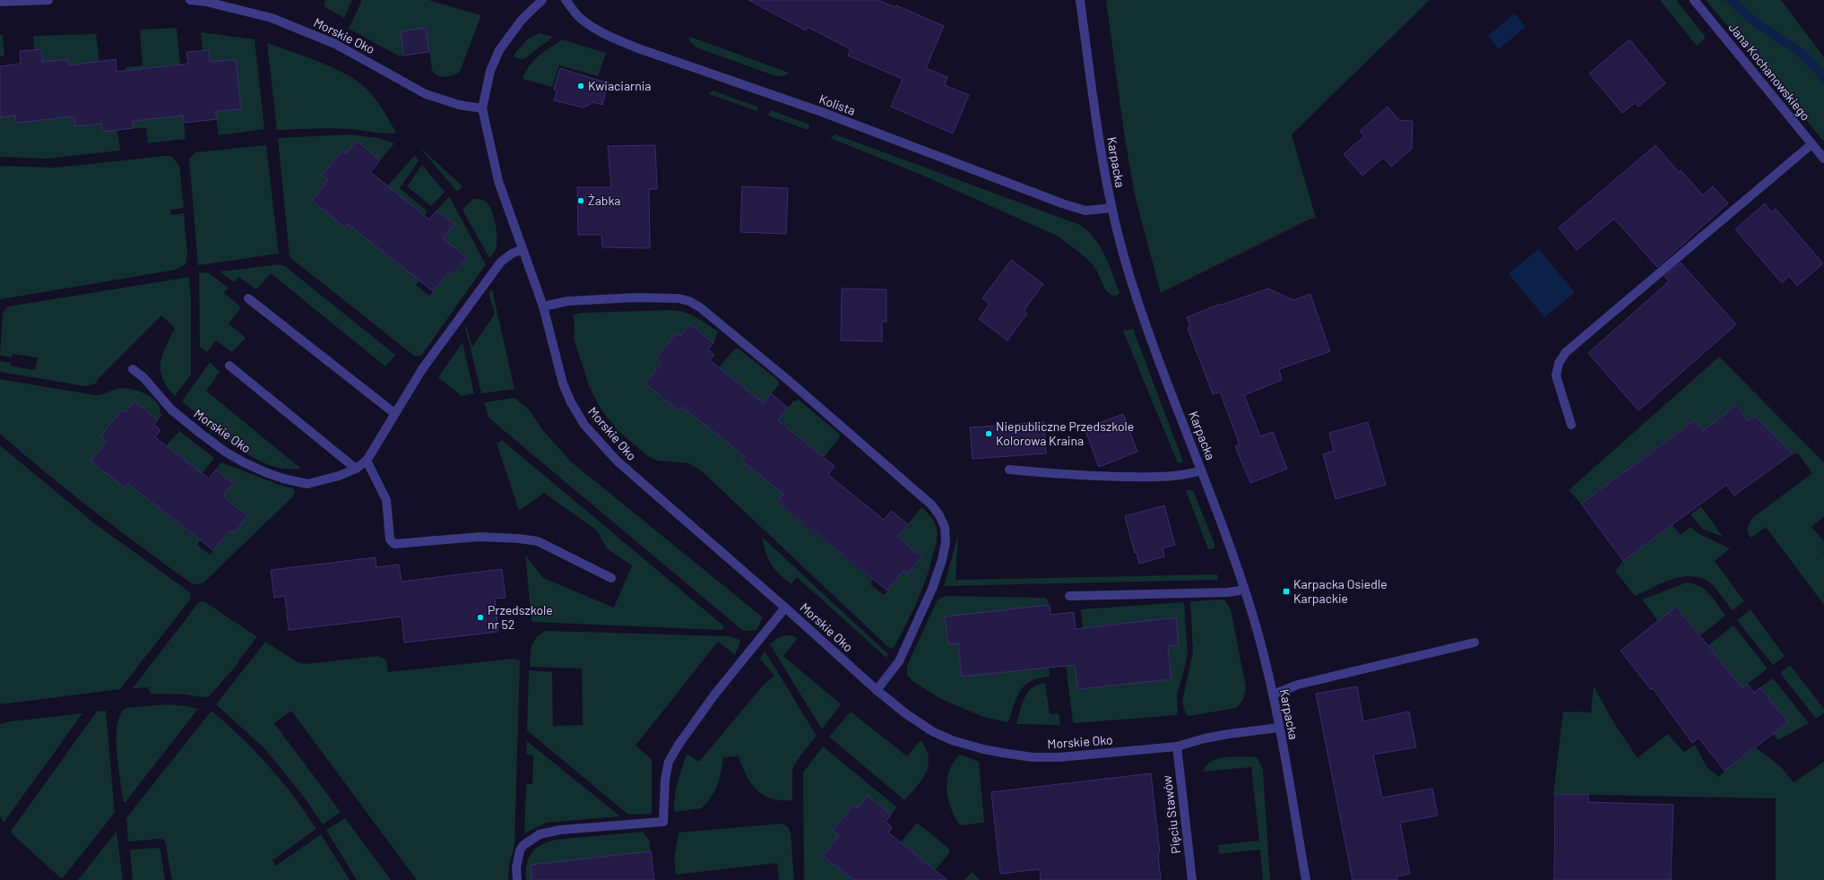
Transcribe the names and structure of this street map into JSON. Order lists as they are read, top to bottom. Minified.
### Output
{"streets":{"street":["Morskie Oko","Jana Kochanowskiego","Kolista","Karpacka","Pięciu Stawów"]},"crossings":[["Morskie Oko","Karpacka"],["Morskie Oko","Pięciu Stawów"],["Kolista","Karpacka"]],"places":{"other":["Kwiaciarnia","Żabka","Niepubliczne Przedszkole Kolorowa Kraina","Przedszkole nr 52"],"transit":["Karpacka Osiedle Karpackie"]}}
